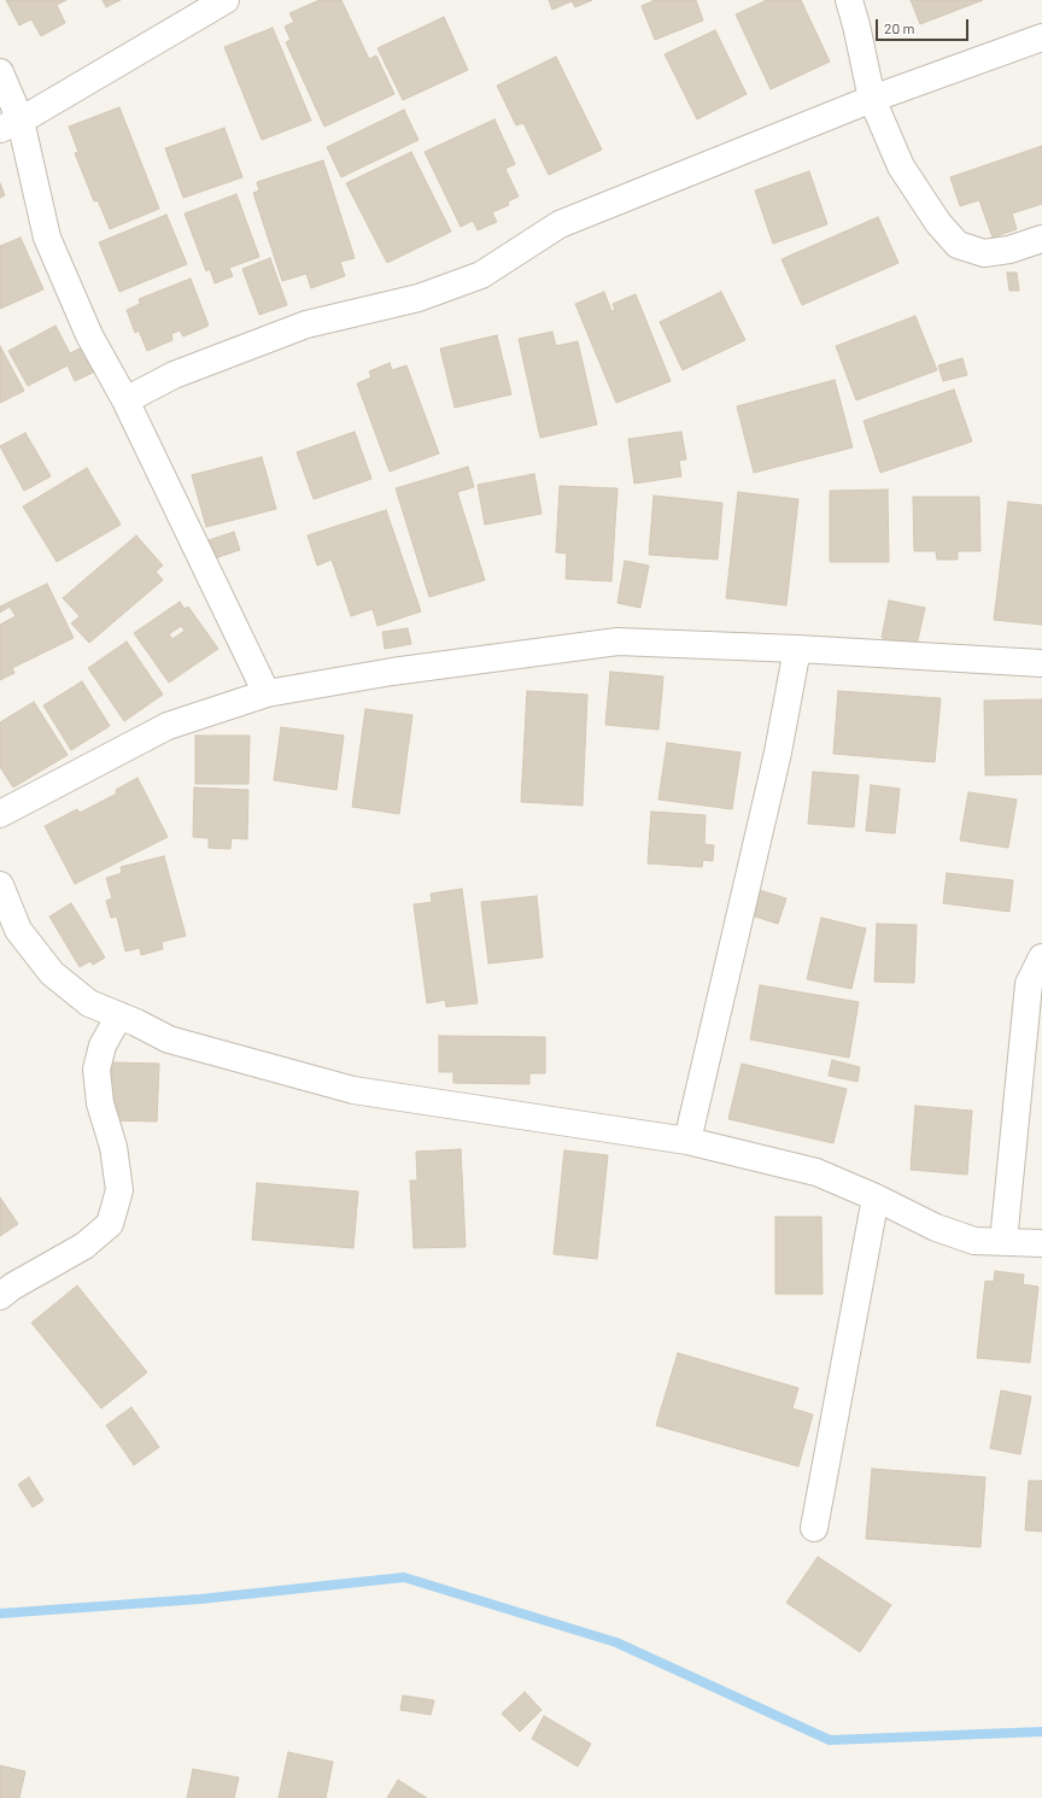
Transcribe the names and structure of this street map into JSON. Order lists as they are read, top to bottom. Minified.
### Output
{"scale_bar":"20 m"}
